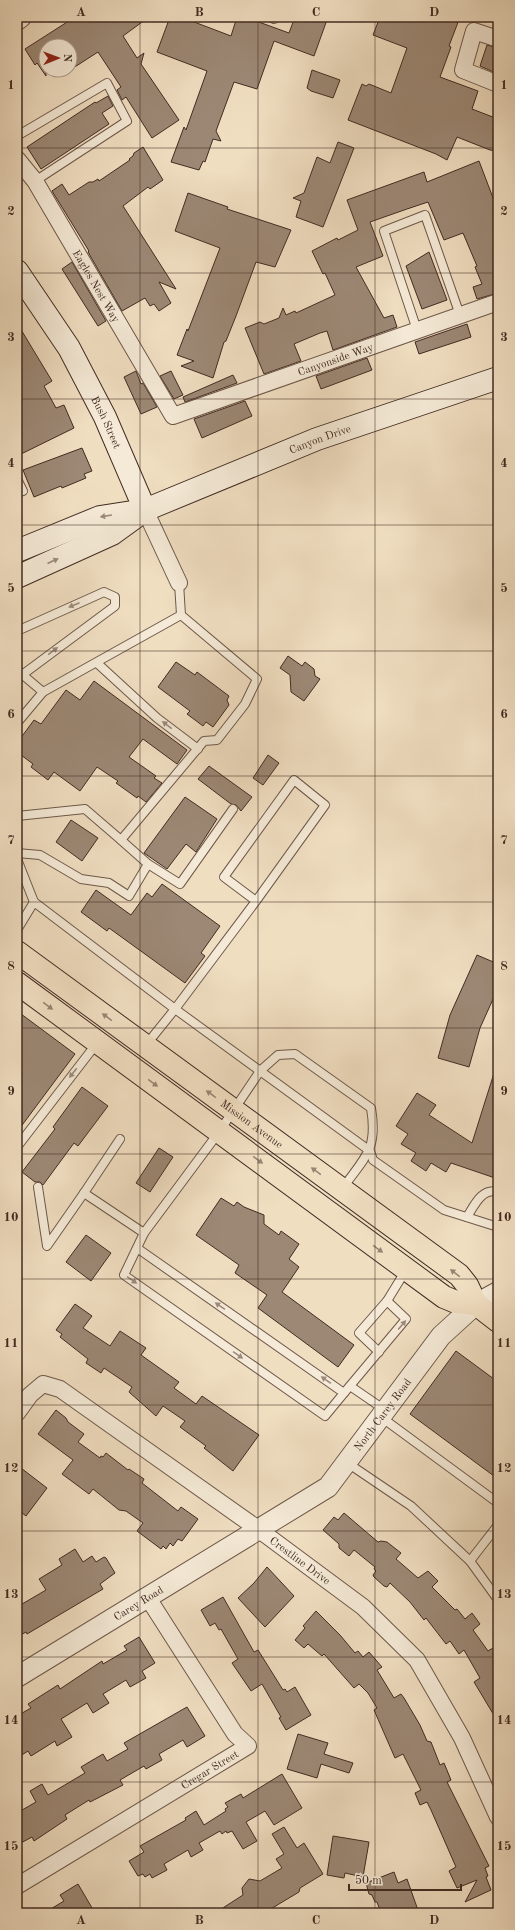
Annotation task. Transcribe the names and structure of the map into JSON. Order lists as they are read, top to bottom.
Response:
{
  "streets": {
    "main road": ["Bush Street", "Canyon Drive", "Mission Avenue"],
    "street": [
      "Eagles Nest Way",
      "Canyonside Way",
      "North Carey Road",
      "Crestline Drive",
      "Carey Road",
      "Cregar Street"
    ]
  },
  "crossings": [
    ["Eagles Nest Way", "Canyonside Way"],
    ["Bush Street", "Canyon Drive"],
    ["Mission Avenue", "North Carey Road"],
    ["North Carey Road", "Crestline Drive"],
    ["North Carey Road", "Carey Road"],
    ["Crestline Drive", "Carey Road"],
    ["Carey Road", "Cregar Street"]
  ],
  "scale_bar": "50 m",
  "north": "right",
  "grid": {
    "columns": [
      "A",
      "B",
      "C",
      "D"
    ],
    "rows": [
      "1",
      "2",
      "3",
      "4",
      "5",
      "6",
      "7",
      "8",
      "9",
      "10",
      "11",
      "12",
      "13",
      "14",
      "15"
    ]
  }
}
